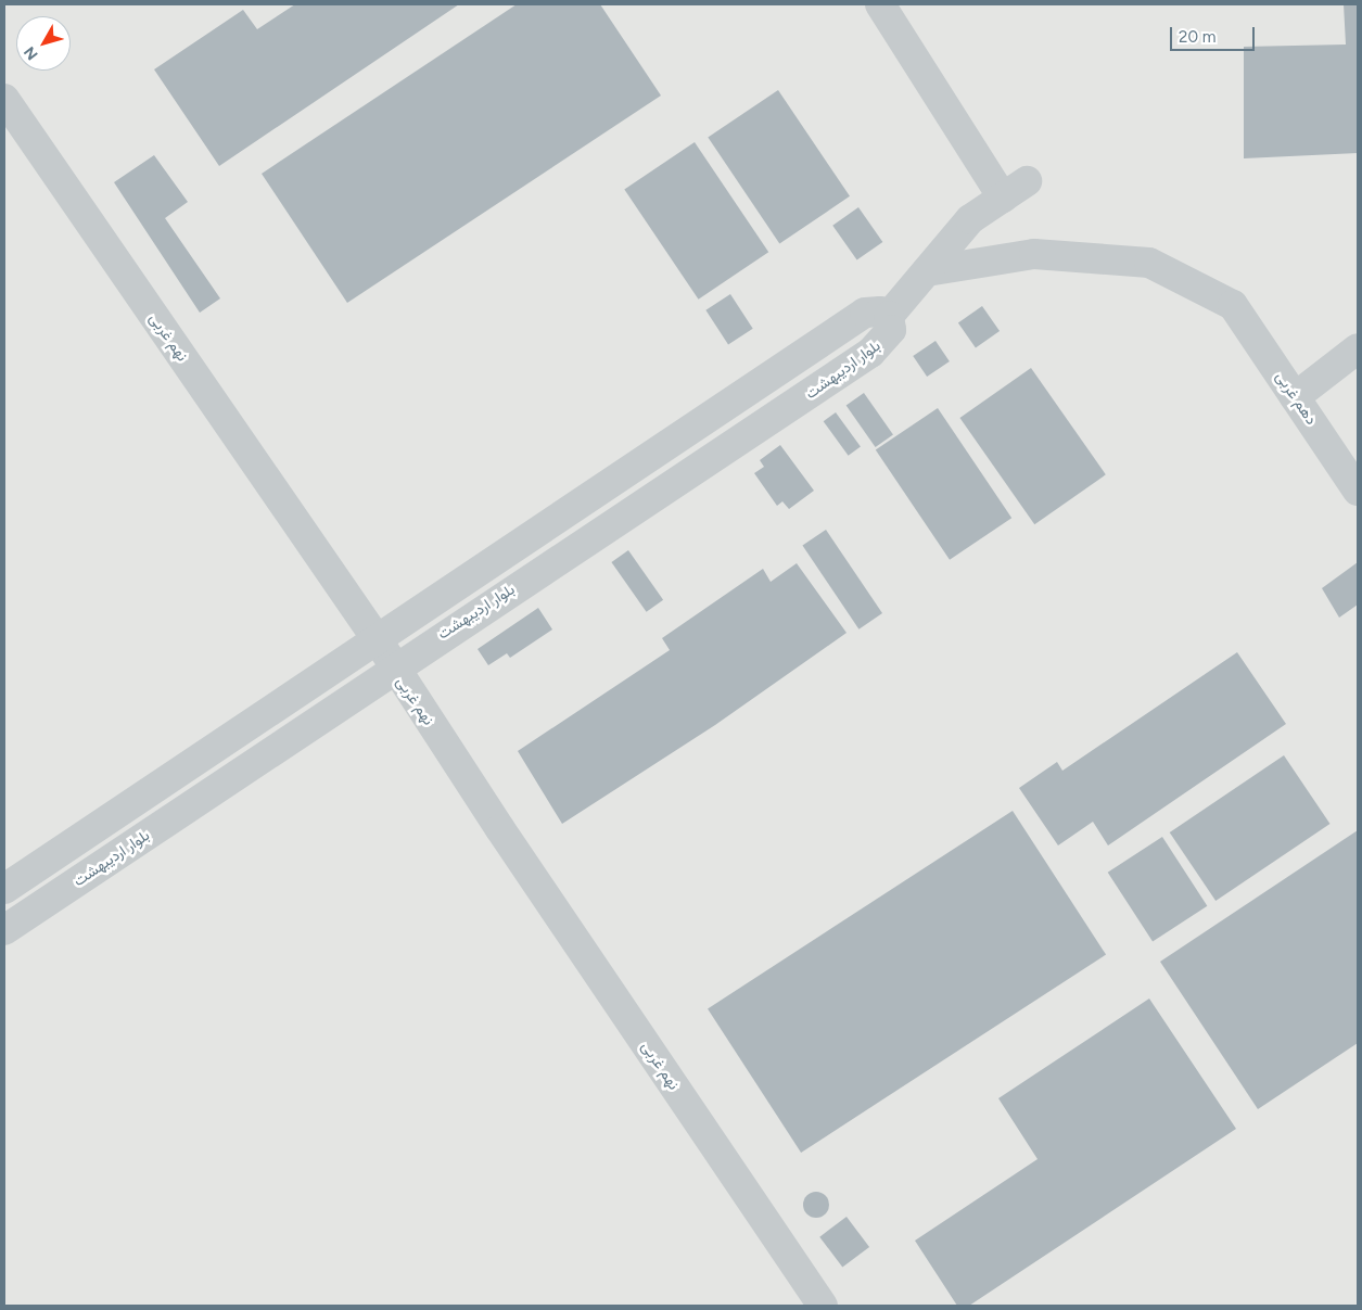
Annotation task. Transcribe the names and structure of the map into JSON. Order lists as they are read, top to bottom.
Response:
{
  "streets": {
    "street": ["نهم غربی", "بلوار اردیبهشت", "دهم غربی"]
  },
  "crossings": [
    ["نهم غربی", "بلوار اردیبهشت"]
  ],
  "scale_bar": "20 m",
  "north": "bottom left"
}
